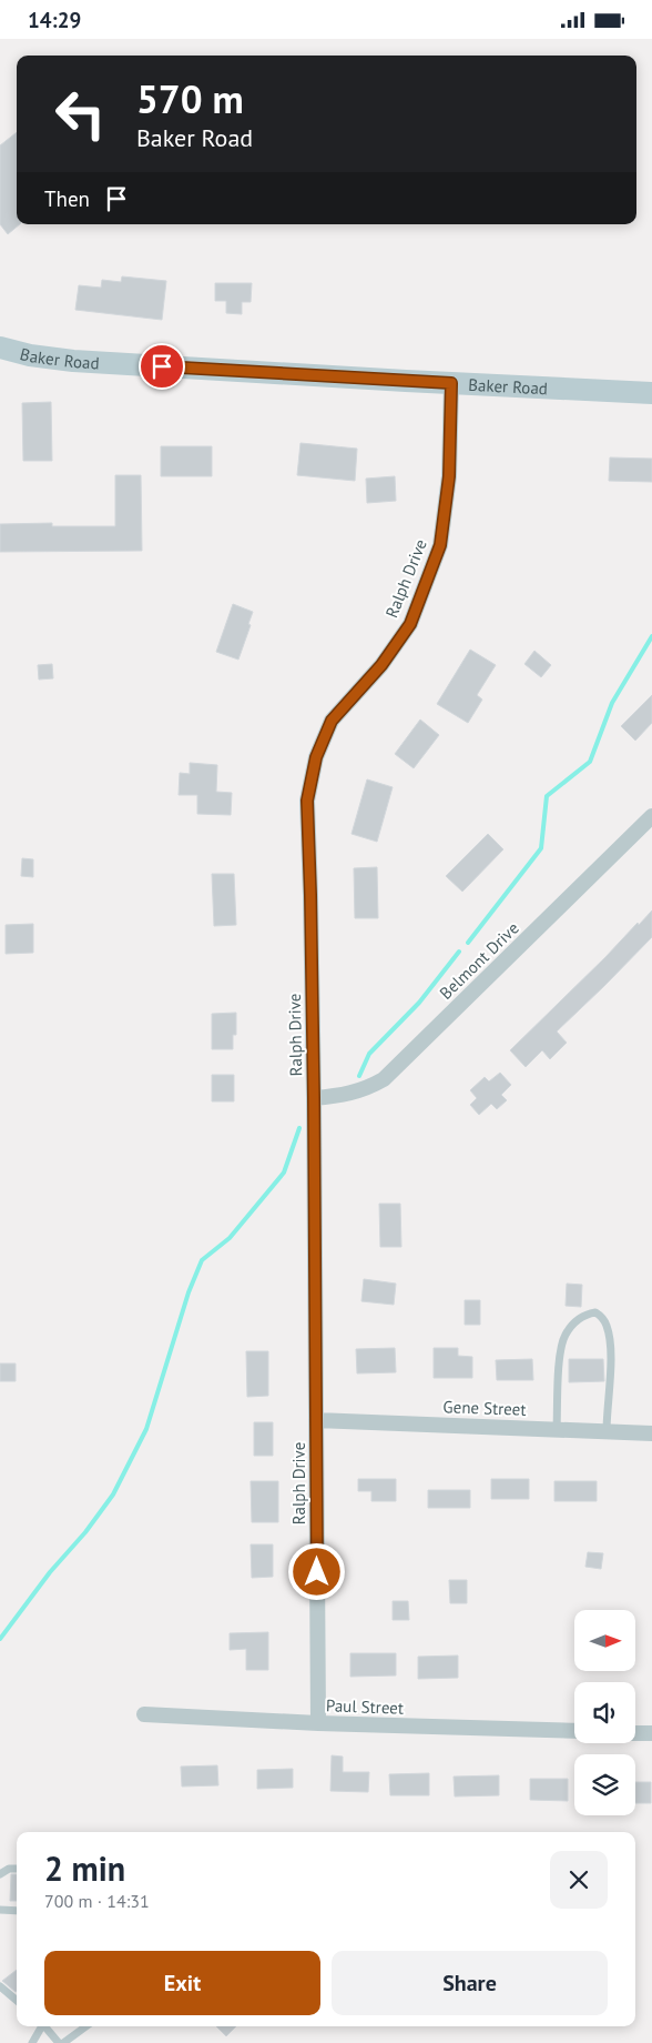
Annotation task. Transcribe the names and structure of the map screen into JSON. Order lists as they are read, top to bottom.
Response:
{
  "streets": {
    "street": [
      "Baker Road",
      "Ralph Drive",
      "Belmont Drive",
      "Gene Street",
      "Paul Street"
    ]
  },
  "crossings": [
    ["Baker Road", "Ralph Drive"],
    ["Ralph Drive", "Belmont Drive"],
    ["Ralph Drive", "Gene Street"],
    ["Ralph Drive", "Paul Street"]
  ],
  "north": "right",
  "page": {
    "status": "14:29",
    "turn": ["570 m", "Baker Road"],
    "then": "Then",
    "heading": ["2 min", "700 m · 14:31"],
    "buttons": ["Exit", "Share"]
  }
}
